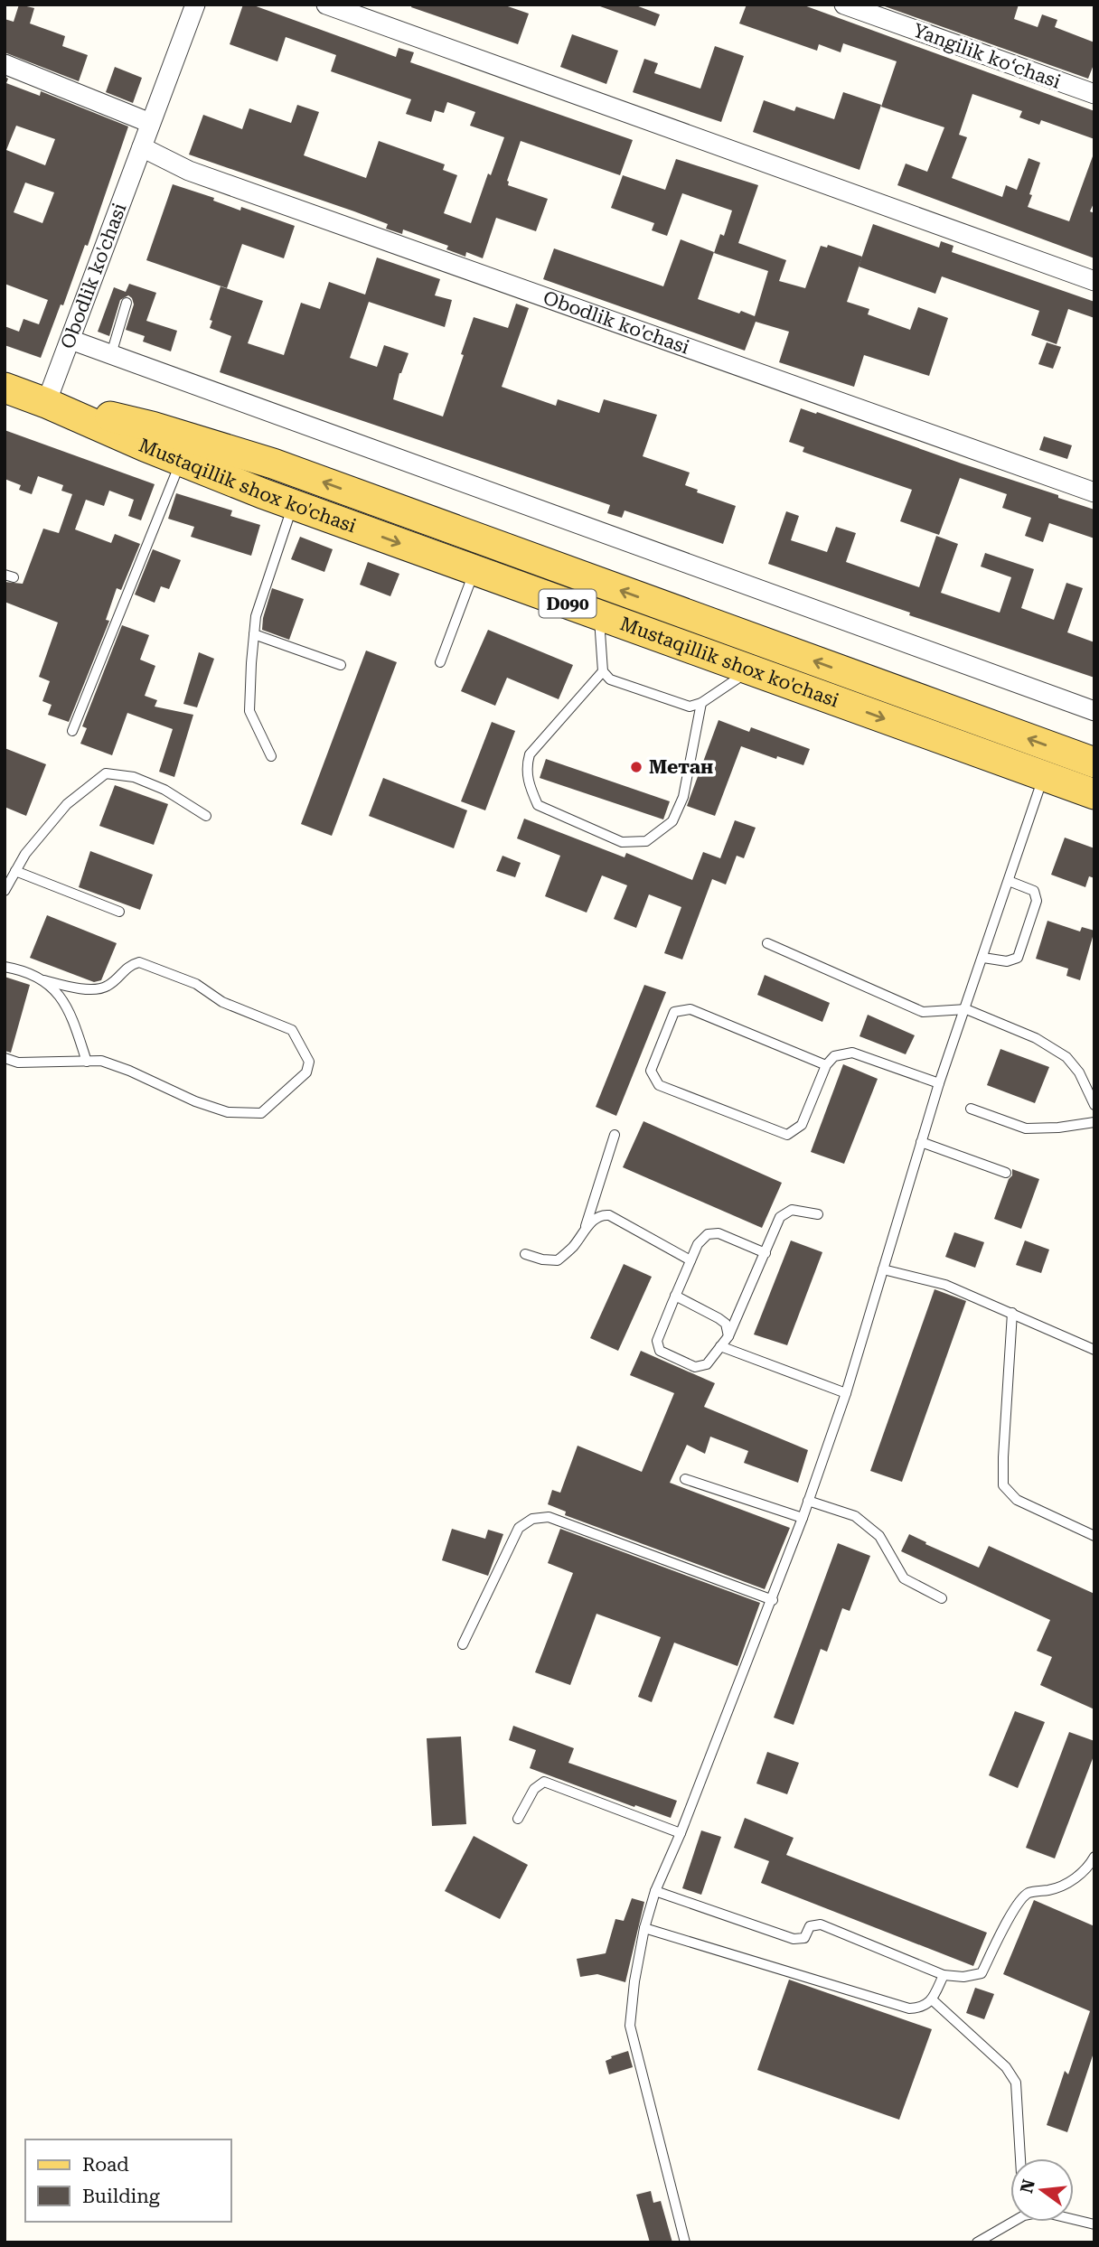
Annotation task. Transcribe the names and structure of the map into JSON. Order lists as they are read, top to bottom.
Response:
{
  "streets": {
    "main road": ["Mustaqillik shox ko'chasi", "D090"],
    "street": ["Yangilik koʻchasi", "Obodlik ko'chasi"]
  },
  "crossings": [
    ["Obodlik ko'chasi", "Mustaqillik shox ko'chasi"]
  ],
  "places": ["Метан"],
  "legend": ["Road", "Building"],
  "north": "left"
}
